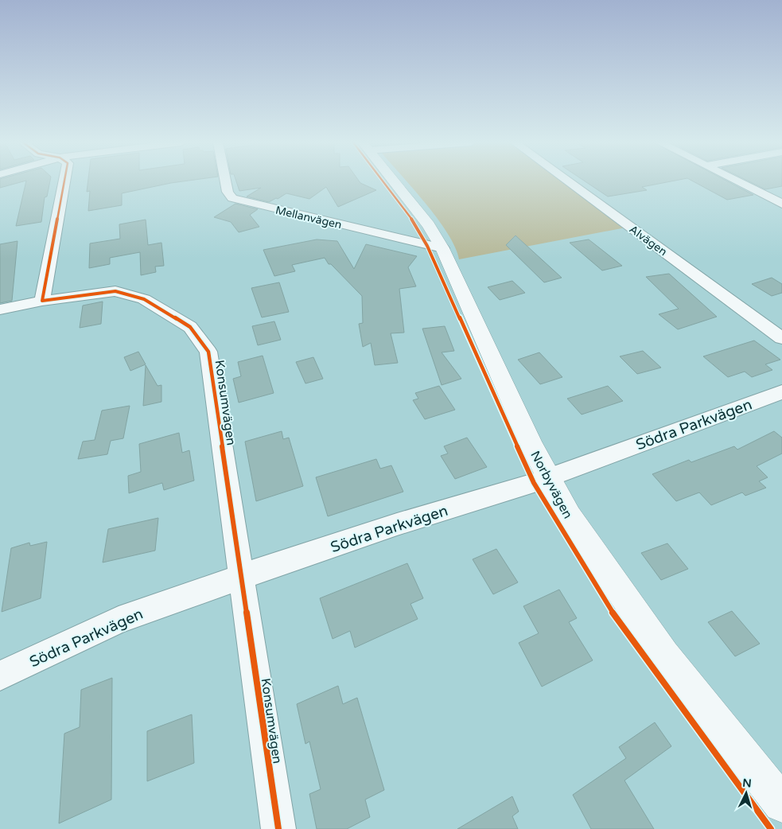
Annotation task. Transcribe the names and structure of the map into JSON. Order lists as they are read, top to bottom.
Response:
{
  "streets": {
    "street": [
      "Mellanvägen",
      "Alvägen",
      "Konsumvägen",
      "Södra Parkvägen",
      "Norbyvägen"
    ]
  },
  "crossings": [
    ["Mellanvägen", "Norbyvägen"],
    ["Konsumvägen", "Södra Parkvägen"],
    ["Södra Parkvägen", "Norbyvägen"]
  ],
  "north": "top"
}
